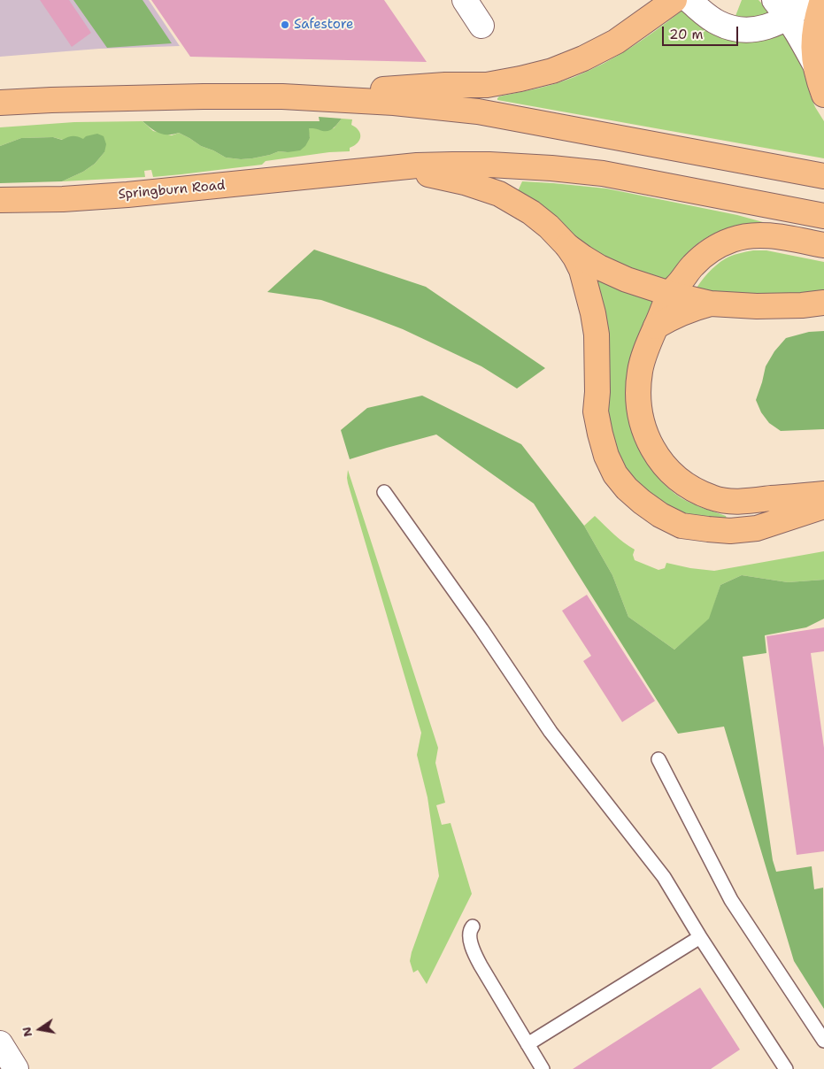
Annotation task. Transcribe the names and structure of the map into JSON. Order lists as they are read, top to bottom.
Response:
{
  "streets": {
    "main road": ["Springburn Road"]
  },
  "places": ["Safestore"],
  "scale_bar": "20 m",
  "north": "left"
}
